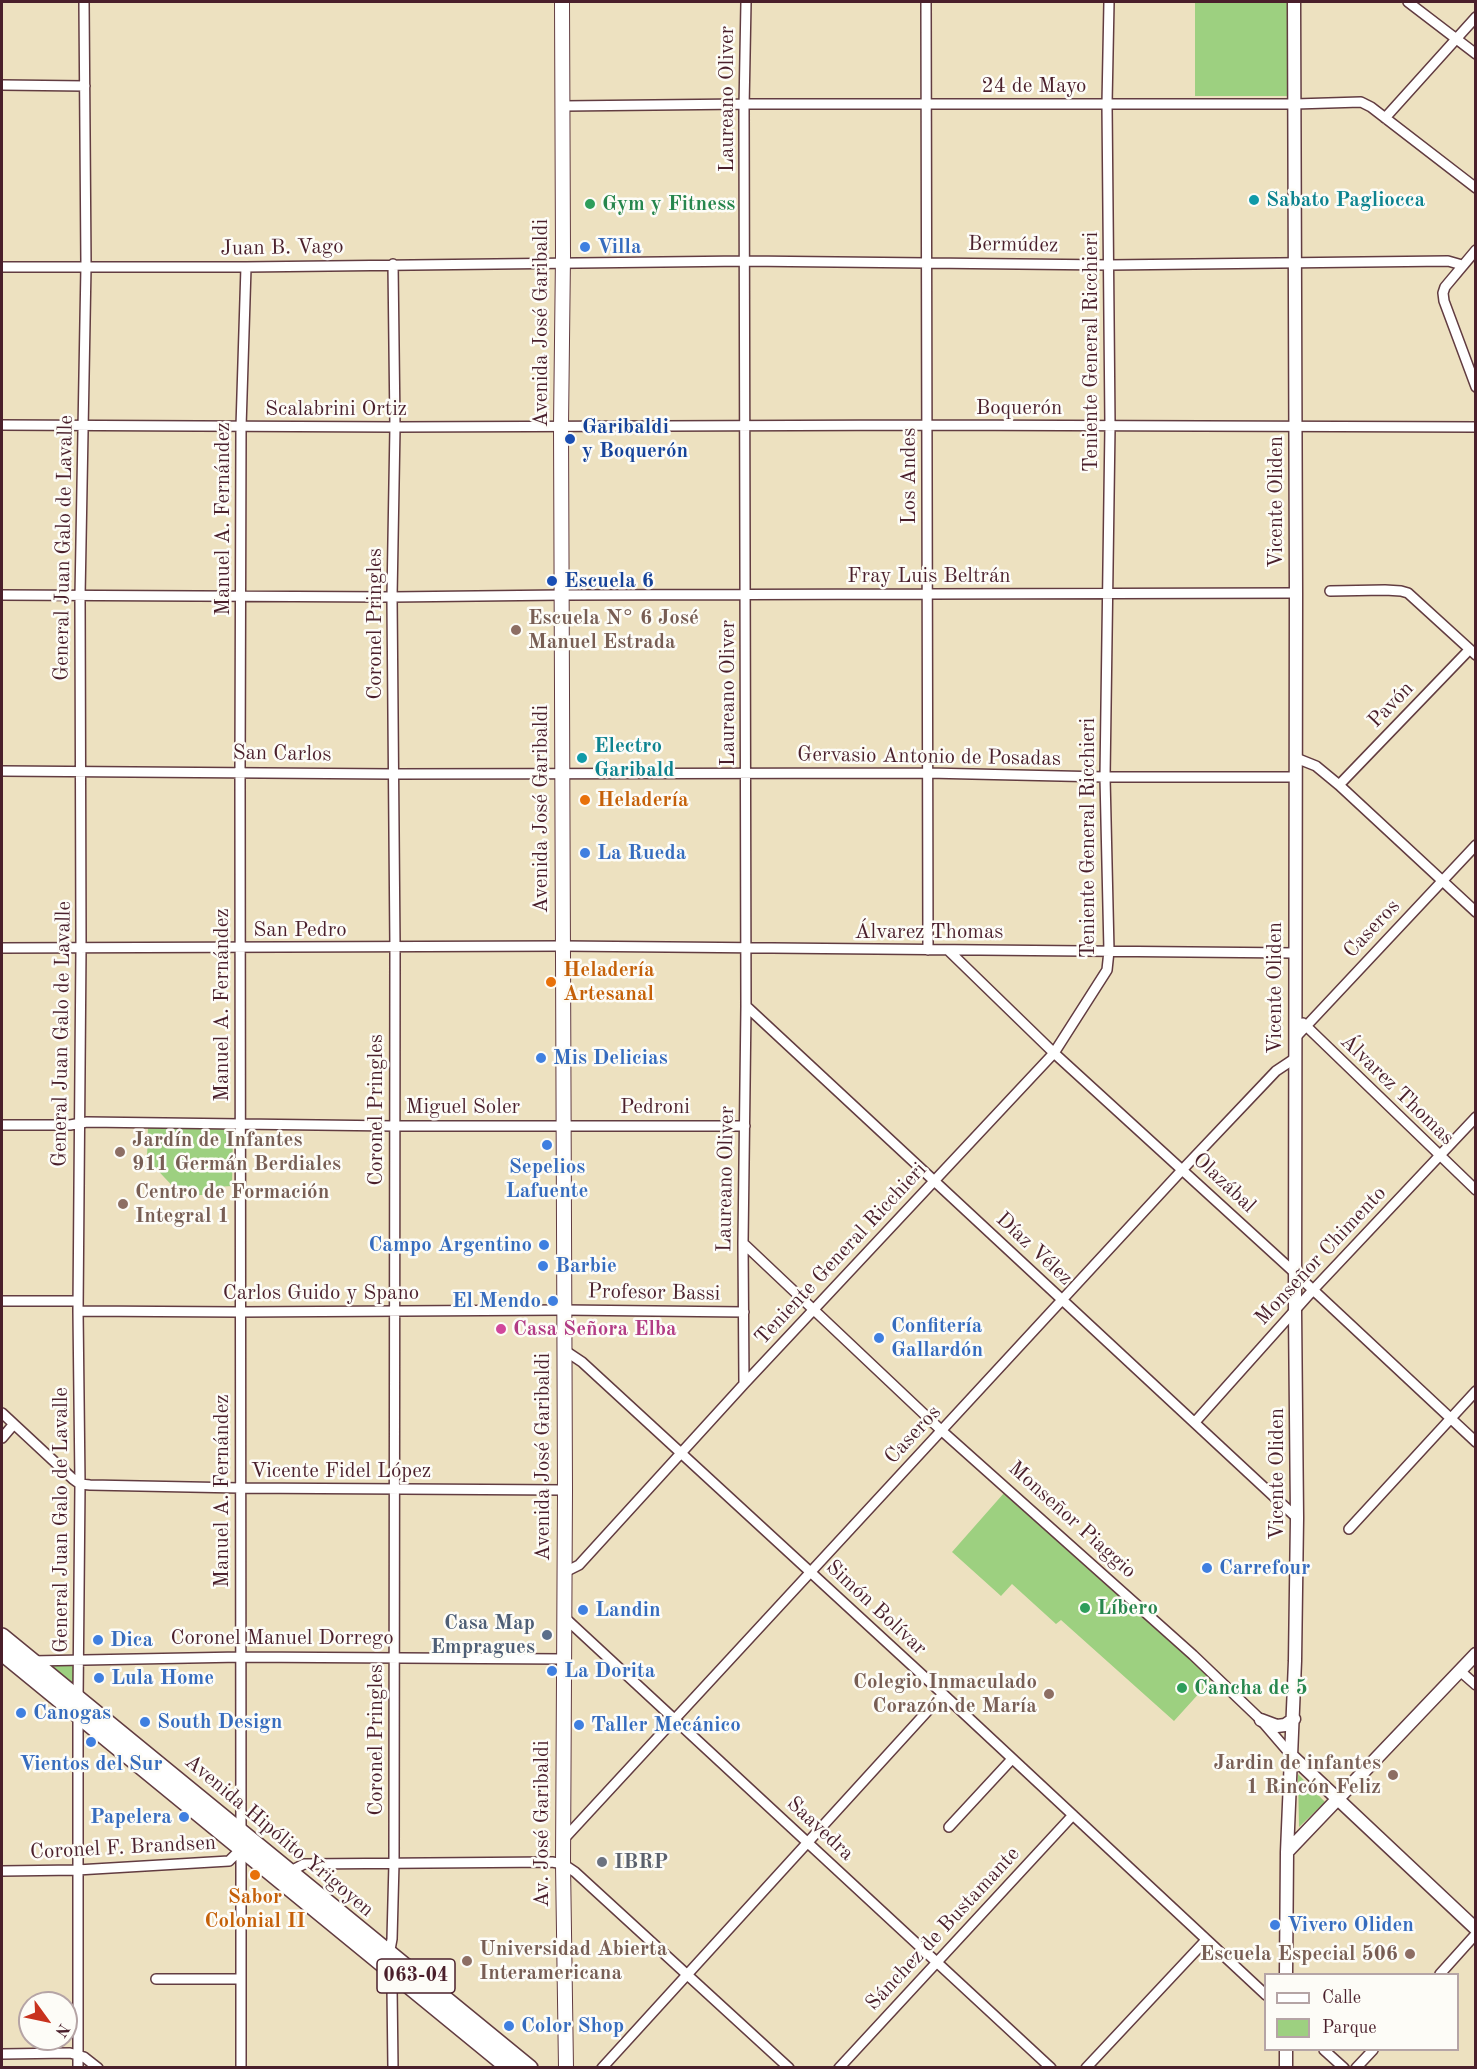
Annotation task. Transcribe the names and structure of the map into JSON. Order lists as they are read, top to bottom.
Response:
{
  "streets": {
    "main road": [
      "Avenida José Garibaldi",
      "Av. José Garibaldi",
      "Avenida Hipólito Yrigoyen",
      "063-04"
    ],
    "street": [
      "24 de Mayo",
      "Laureano Oliver",
      "Bermúdez",
      "Juan B. Vago",
      "Teniente General Ricchieri",
      "Boquerón",
      "Scalabrini Ortiz",
      "Los Andes",
      "Vicente Oliden",
      "Manuel A. Fernández",
      "General Juan Galo de Lavalle",
      "Fray Luis Beltrán",
      "Coronel Pringles",
      "Pavón",
      "San Carlos",
      "Gervasio Antonio de Posadas",
      "Caseros",
      "San Pedro",
      "Álvarez Thomas",
      "Miguel Soler",
      "Pedroni",
      "Olazábal",
      "Díaz Vélez",
      "Monseñor Chimento",
      "Carlos Guido y Spano",
      "Profesor Bassi",
      "Vicente Fidel López",
      "Monseñor Piaggio",
      "Simón Bolívar",
      "Coronel Manuel Dorrego",
      "Saavedra",
      "Coronel F. Brandsen",
      "Sánchez de Bustamante"
    ]
  },
  "crossings": [
    ["24 de Mayo", "Laureano Oliver"],
    ["24 de Mayo", "Avenida José Garibaldi"],
    ["24 de Mayo", "Teniente General Ricchieri"],
    ["24 de Mayo", "Los Andes"],
    ["24 de Mayo", "Vicente Oliden"],
    ["Laureano Oliver", "Bermúdez"],
    ["Laureano Oliver", "Teniente General Ricchieri"],
    ["Laureano Oliver", "Boquerón"],
    ["Laureano Oliver", "Fray Luis Beltrán"],
    ["Laureano Oliver", "Gervasio Antonio de Posadas"],
    ["Laureano Oliver", "Álvarez Thomas"],
    ["Laureano Oliver", "Pedroni"],
    ["Laureano Oliver", "Díaz Vélez"],
    ["Laureano Oliver", "Profesor Bassi"],
    ["Laureano Oliver", "Monseñor Piaggio"],
    ["Bermúdez", "Juan B. Vago"],
    ["Bermúdez", "Avenida José Garibaldi"],
    ["Bermúdez", "Teniente General Ricchieri"],
    ["Bermúdez", "Los Andes"],
    ["Bermúdez", "Vicente Oliden"],
    ["Juan B. Vago", "Avenida José Garibaldi"],
    ["Juan B. Vago", "Manuel A. Fernández"],
    ["Juan B. Vago", "General Juan Galo de Lavalle"],
    ["Juan B. Vago", "Coronel Pringles"],
    ["Avenida José Garibaldi", "Teniente General Ricchieri"],
    ["Avenida José Garibaldi", "Boquerón"],
    ["Avenida José Garibaldi", "Scalabrini Ortiz"],
    ["Avenida José Garibaldi", "Fray Luis Beltrán"],
    ["Avenida José Garibaldi", "San Carlos"],
    ["Avenida José Garibaldi", "Gervasio Antonio de Posadas"],
    ["Avenida José Garibaldi", "San Pedro"],
    ["Avenida José Garibaldi", "Álvarez Thomas"],
    ["Avenida José Garibaldi", "Miguel Soler"],
    ["Avenida José Garibaldi", "Pedroni"],
    ["Avenida José Garibaldi", "Carlos Guido y Spano"],
    ["Avenida José Garibaldi", "Profesor Bassi"],
    ["Avenida José Garibaldi", "Vicente Fidel López"],
    ["Avenida José Garibaldi", "Simón Bolívar"],
    ["Avenida José Garibaldi", "Av. José Garibaldi"],
    ["Avenida José Garibaldi", "Saavedra"],
    ["Teniente General Ricchieri", "Boquerón"],
    ["Teniente General Ricchieri", "Fray Luis Beltrán"],
    ["Teniente General Ricchieri", "Gervasio Antonio de Posadas"],
    ["Teniente General Ricchieri", "Álvarez Thomas"],
    ["Teniente General Ricchieri", "Olazábal"],
    ["Teniente General Ricchieri", "Díaz Vélez"],
    ["Teniente General Ricchieri", "Monseñor Piaggio"],
    ["Teniente General Ricchieri", "Simón Bolívar"],
    ["Boquerón", "Scalabrini Ortiz"],
    ["Boquerón", "Los Andes"],
    ["Boquerón", "Vicente Oliden"],
    ["Scalabrini Ortiz", "Manuel A. Fernández"],
    ["Scalabrini Ortiz", "General Juan Galo de Lavalle"],
    ["Scalabrini Ortiz", "Coronel Pringles"],
    ["Los Andes", "Fray Luis Beltrán"],
    ["Los Andes", "Gervasio Antonio de Posadas"],
    ["Los Andes", "Álvarez Thomas"],
    ["Vicente Oliden", "Fray Luis Beltrán"],
    ["Vicente Oliden", "Gervasio Antonio de Posadas"],
    ["Vicente Oliden", "Caseros"],
    ["Vicente Oliden", "Álvarez Thomas"],
    ["Vicente Oliden", "Olazábal"],
    ["Vicente Oliden", "Díaz Vélez"],
    ["Vicente Oliden", "Monseñor Chimento"],
    ["Vicente Oliden", "Monseñor Piaggio"],
    ["Manuel A. Fernández", "Fray Luis Beltrán"],
    ["Manuel A. Fernández", "San Carlos"],
    ["Manuel A. Fernández", "San Pedro"],
    ["Manuel A. Fernández", "Miguel Soler"],
    ["Manuel A. Fernández", "Carlos Guido y Spano"],
    ["Manuel A. Fernández", "Vicente Fidel López"],
    ["Manuel A. Fernández", "Coronel Manuel Dorrego"],
    ["Manuel A. Fernández", "Avenida Hipólito Yrigoyen"],
    ["Manuel A. Fernández", "Coronel F. Brandsen"],
    ["General Juan Galo de Lavalle", "Fray Luis Beltrán"],
    ["General Juan Galo de Lavalle", "San Carlos"],
    ["General Juan Galo de Lavalle", "San Pedro"],
    ["General Juan Galo de Lavalle", "Miguel Soler"],
    ["General Juan Galo de Lavalle", "Carlos Guido y Spano"],
    ["General Juan Galo de Lavalle", "Vicente Fidel López"],
    ["General Juan Galo de Lavalle", "Coronel Manuel Dorrego"],
    ["General Juan Galo de Lavalle", "Avenida Hipólito Yrigoyen"],
    ["General Juan Galo de Lavalle", "Coronel F. Brandsen"],
    ["Fray Luis Beltrán", "Coronel Pringles"],
    ["Coronel Pringles", "San Carlos"],
    ["Coronel Pringles", "San Pedro"],
    ["Coronel Pringles", "Miguel Soler"],
    ["Coronel Pringles", "Carlos Guido y Spano"],
    ["Coronel Pringles", "Vicente Fidel López"],
    ["Coronel Pringles", "Coronel Manuel Dorrego"],
    ["Coronel Pringles", "Avenida Hipólito Yrigoyen"],
    ["San Carlos", "Gervasio Antonio de Posadas"],
    ["Caseros", "Álvarez Thomas"],
    ["Caseros", "Olazábal"],
    ["Caseros", "Díaz Vélez"],
    ["Caseros", "Monseñor Piaggio"],
    ["Caseros", "Simón Bolívar"],
    ["Caseros", "Av. José Garibaldi"],
    ["Caseros", "Saavedra"],
    ["San Pedro", "Álvarez Thomas"],
    ["Álvarez Thomas", "Olazábal"],
    ["Álvarez Thomas", "Monseñor Chimento"],
    ["Miguel Soler", "Pedroni"],
    ["Olazábal", "Monseñor Chimento"],
    ["Díaz Vélez", "Monseñor Chimento"],
    ["Carlos Guido y Spano", "Profesor Bassi"],
    ["Simón Bolívar", "Sánchez de Bustamante"],
    ["Coronel Manuel Dorrego", "Av. José Garibaldi"],
    ["Coronel Manuel Dorrego", "Avenida Hipólito Yrigoyen"],
    ["Av. José Garibaldi", "Saavedra"],
    ["Saavedra", "Sánchez de Bustamante"],
    ["Avenida Hipólito Yrigoyen", "Coronel F. Brandsen"]
  ],
  "places": [
    "Sabato Pagliocca",
    "Gym y Fitness",
    "Villa",
    "Garibaldi y Boquerón",
    "Escuela 6",
    "Escuela N° 6 José Manuel Estrada",
    "Electro Garibald",
    "Heladería",
    "La Rueda",
    "Heladería Artesanal",
    "Mis Delicias",
    "Sepelios Lafuente",
    "Jardín de Infantes 911 Germán Berdiales",
    "Centro de Formación Integral 1",
    "Campo Argentino",
    "Barbie",
    "El Mendo",
    "Casa Señora Elba",
    "Confitería Gallardón",
    "Carrefour",
    "Líbero",
    "Landin",
    "Casa Map Empragues",
    "Dica",
    "La Dorita",
    "Lula Home",
    "Cancha de 5",
    "Colegio Inmaculado Corazón de María",
    "Canogas",
    "South Design",
    "Taller Mecánico",
    "Vientos del Sur",
    "Jardin de infantes 1 Rincón Feliz",
    "Papelera",
    "IBRP",
    "Sabor Colonial II",
    "Vivero Oliden",
    "Escuela Especial 506",
    "Universidad Abierta Interamericana",
    "Color Shop"
  ],
  "legend": ["Calle", "Parque"],
  "north": "bottom right"
}
